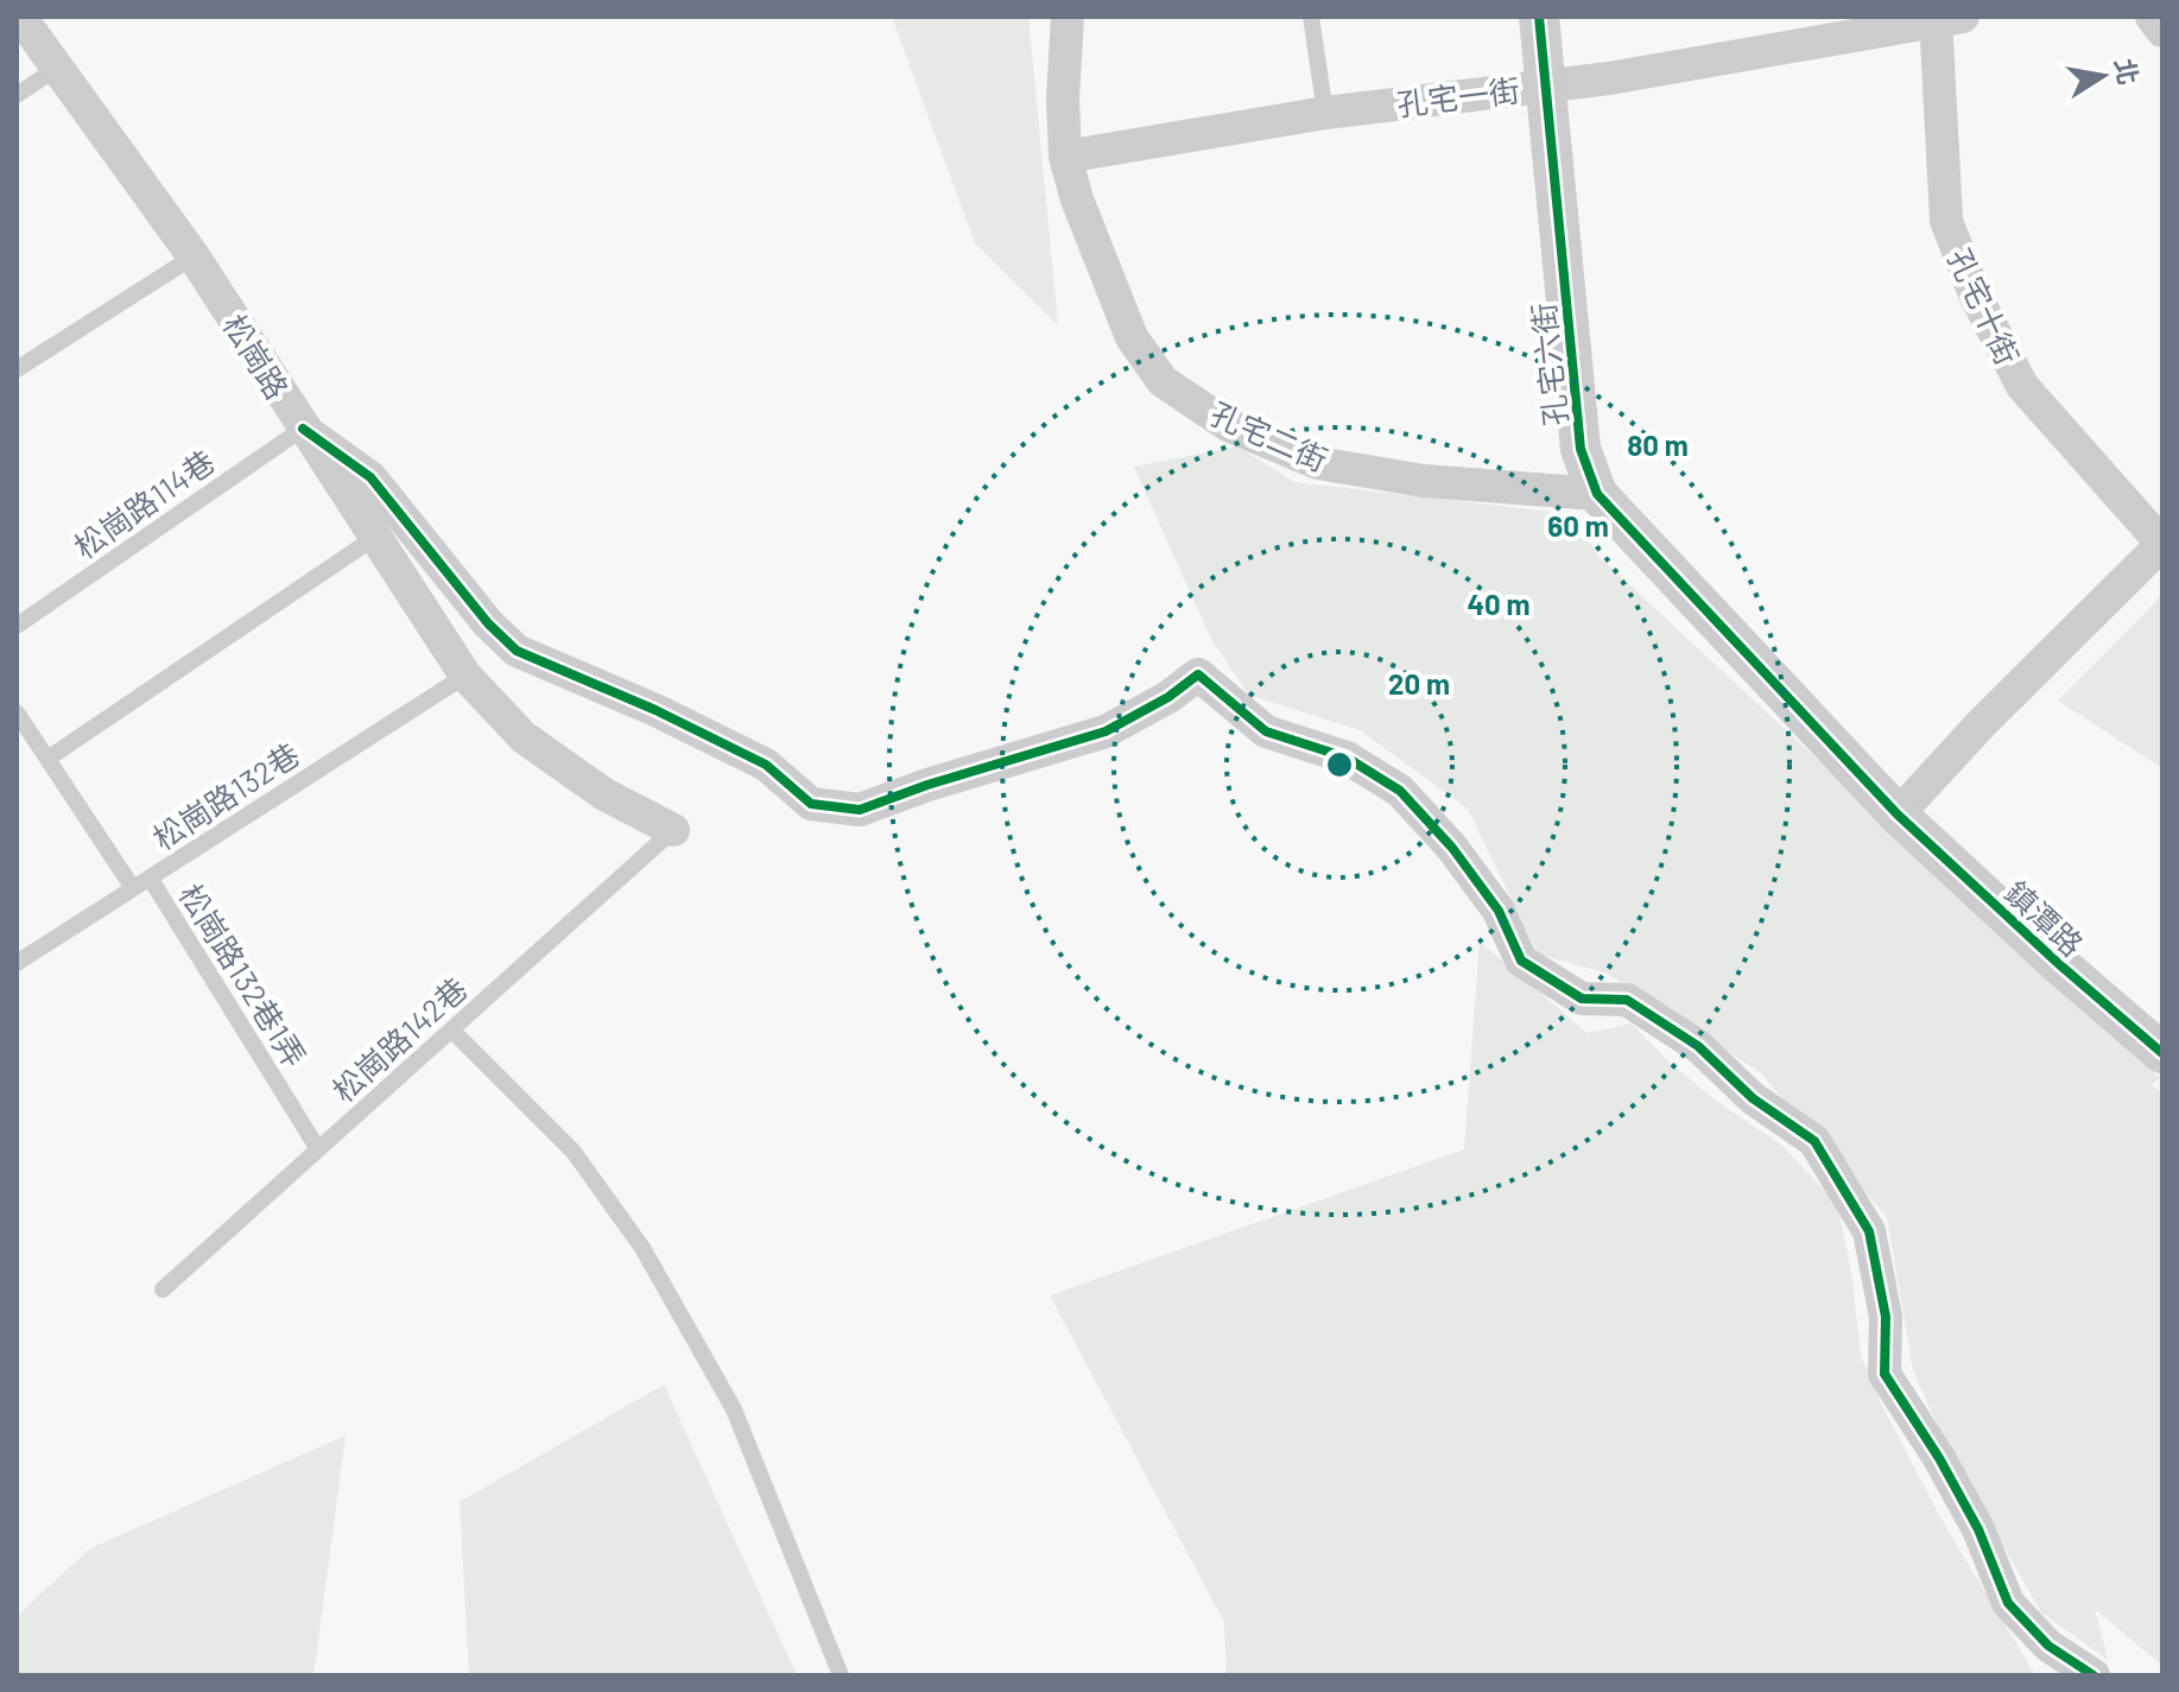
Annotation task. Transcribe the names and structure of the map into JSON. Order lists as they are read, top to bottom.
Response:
{
  "streets": {
    "street": [
      "孔宅一街",
      "孔宅十街",
      "松崗路",
      "孔宅六街",
      "孔宅二街",
      "鎮潭路"
    ],
    "lane": [
      "松崗路114巷",
      "松崗路132巷",
      "松崗路132巷1弄",
      "松崗路142巷"
    ]
  },
  "crossings": [
    ["孔宅一街", "孔宅十街"],
    ["孔宅一街", "孔宅六街"],
    ["孔宅一街", "孔宅二街"],
    ["松崗路", "松崗路114巷"],
    ["松崗路", "松崗路132巷"],
    ["松崗路", "松崗路142巷"],
    ["孔宅六街", "孔宅二街"],
    ["孔宅六街", "鎮潭路"],
    ["松崗路132巷", "松崗路132巷1弄"],
    ["松崗路132巷1弄", "松崗路142巷"]
  ],
  "north": "right",
  "rings": [
    "80 m",
    "60 m",
    "40 m",
    "20 m"
  ]
}
